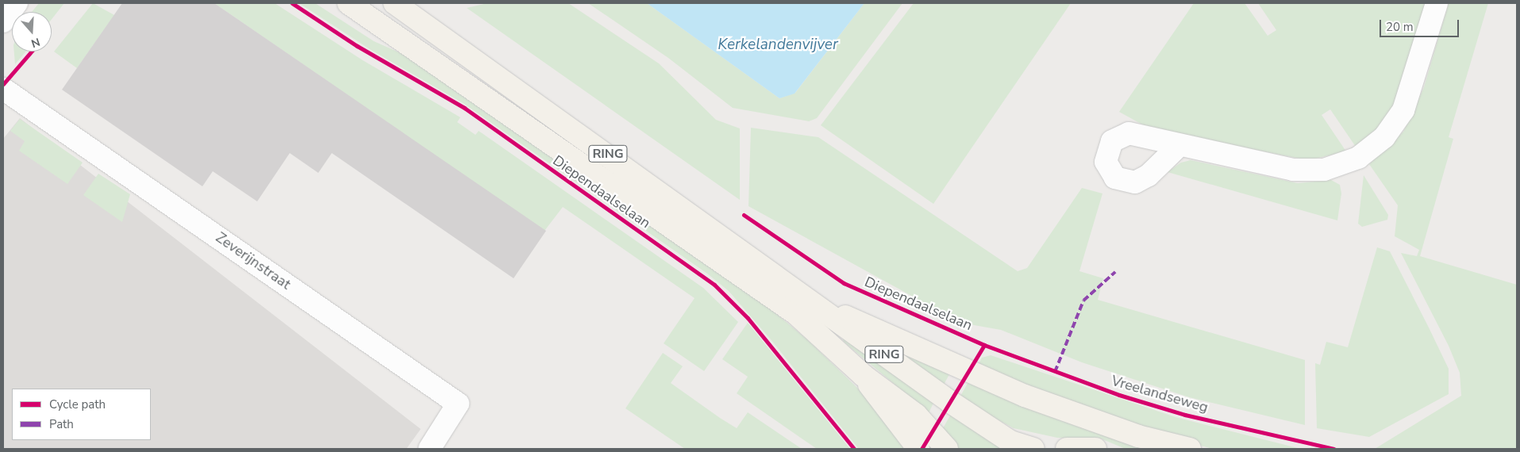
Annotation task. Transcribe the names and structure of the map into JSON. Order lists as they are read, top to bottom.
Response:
{
  "streets": {
    "main road": ["RING", "Diependaalselaan"],
    "street": ["Zeverijnstraat"],
    "cycle path": ["Vreelandseweg"]
  },
  "crossings": [
    ["RING", "Diependaalselaan"]
  ],
  "water": ["Kerkelandenvijver"],
  "legend": ["Cycle path", "Path"],
  "scale_bar": "20 m",
  "north": "bottom"
}
